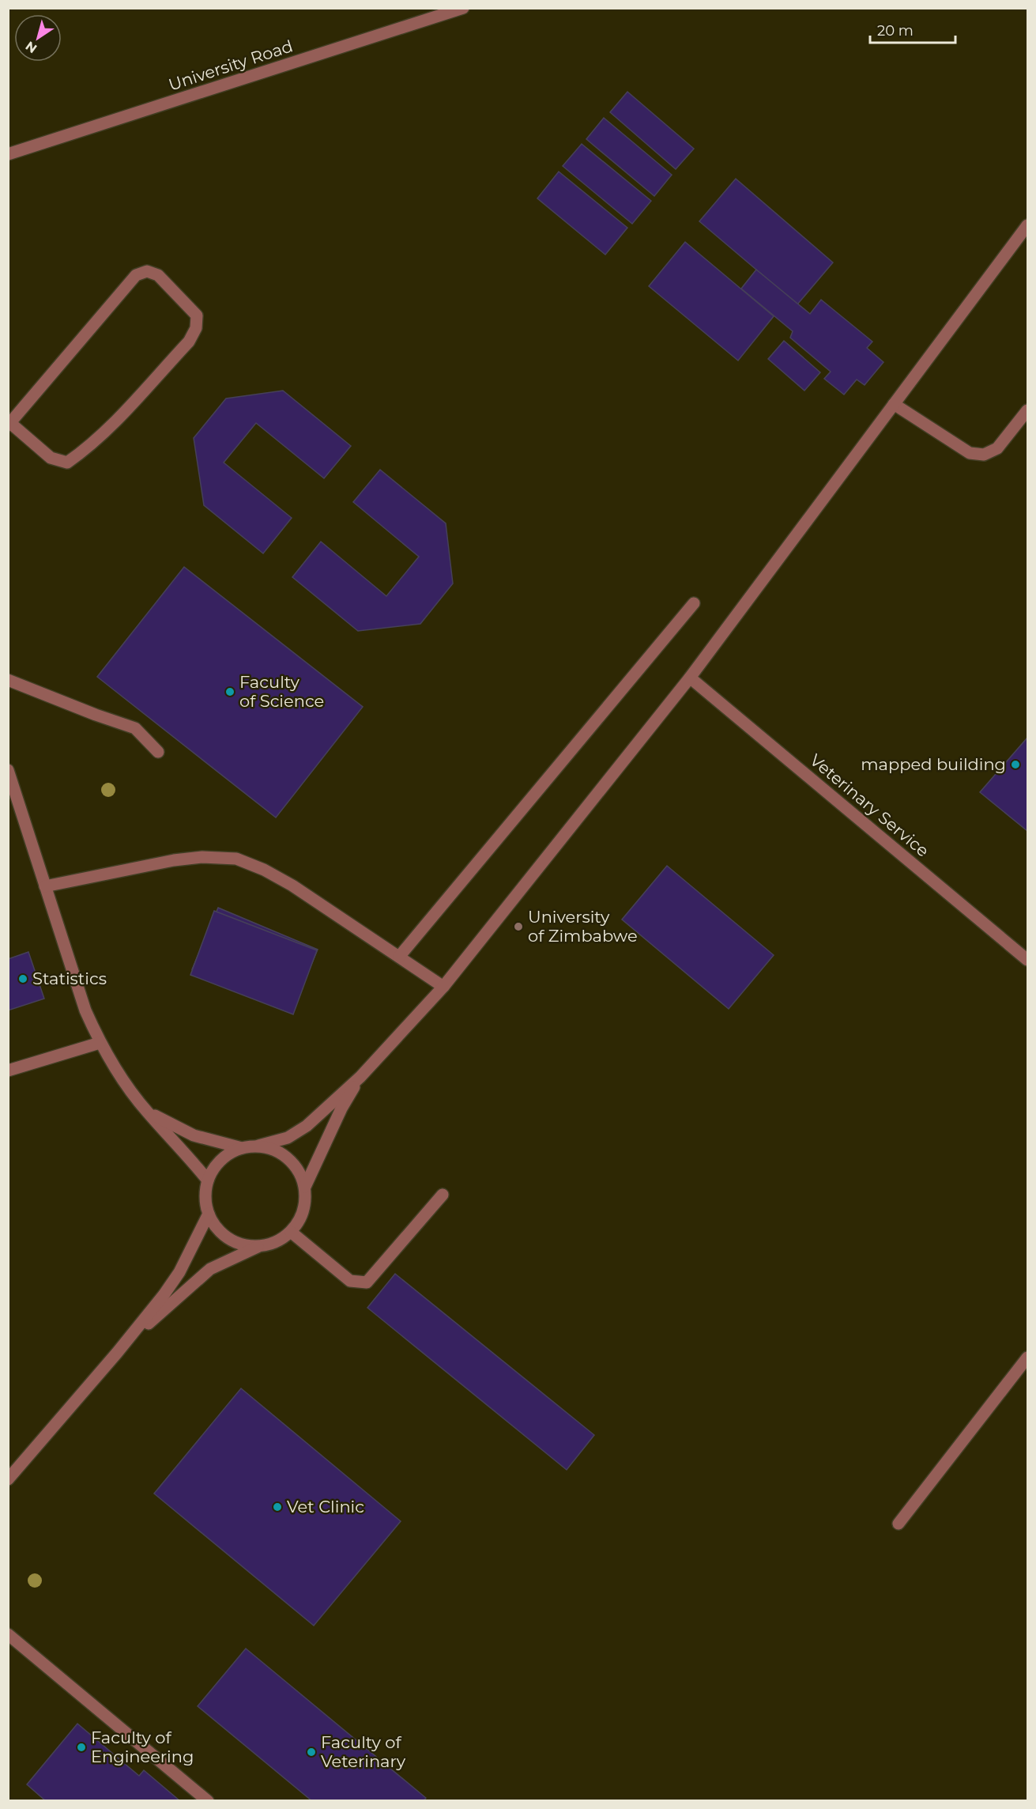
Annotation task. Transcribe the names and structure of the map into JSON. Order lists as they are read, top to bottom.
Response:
{
  "streets": {
    "street": ["University Road", "Veterinary Service"]
  },
  "places": [
    "Faculty of Science",
    "mapped building",
    "University of Zimbabwe",
    "Statistics",
    "Vet Clinic",
    "Faculty of Engineering",
    "Faculty of Veterinary"
  ],
  "scale_bar": "20 m",
  "north": "bottom left"
}
